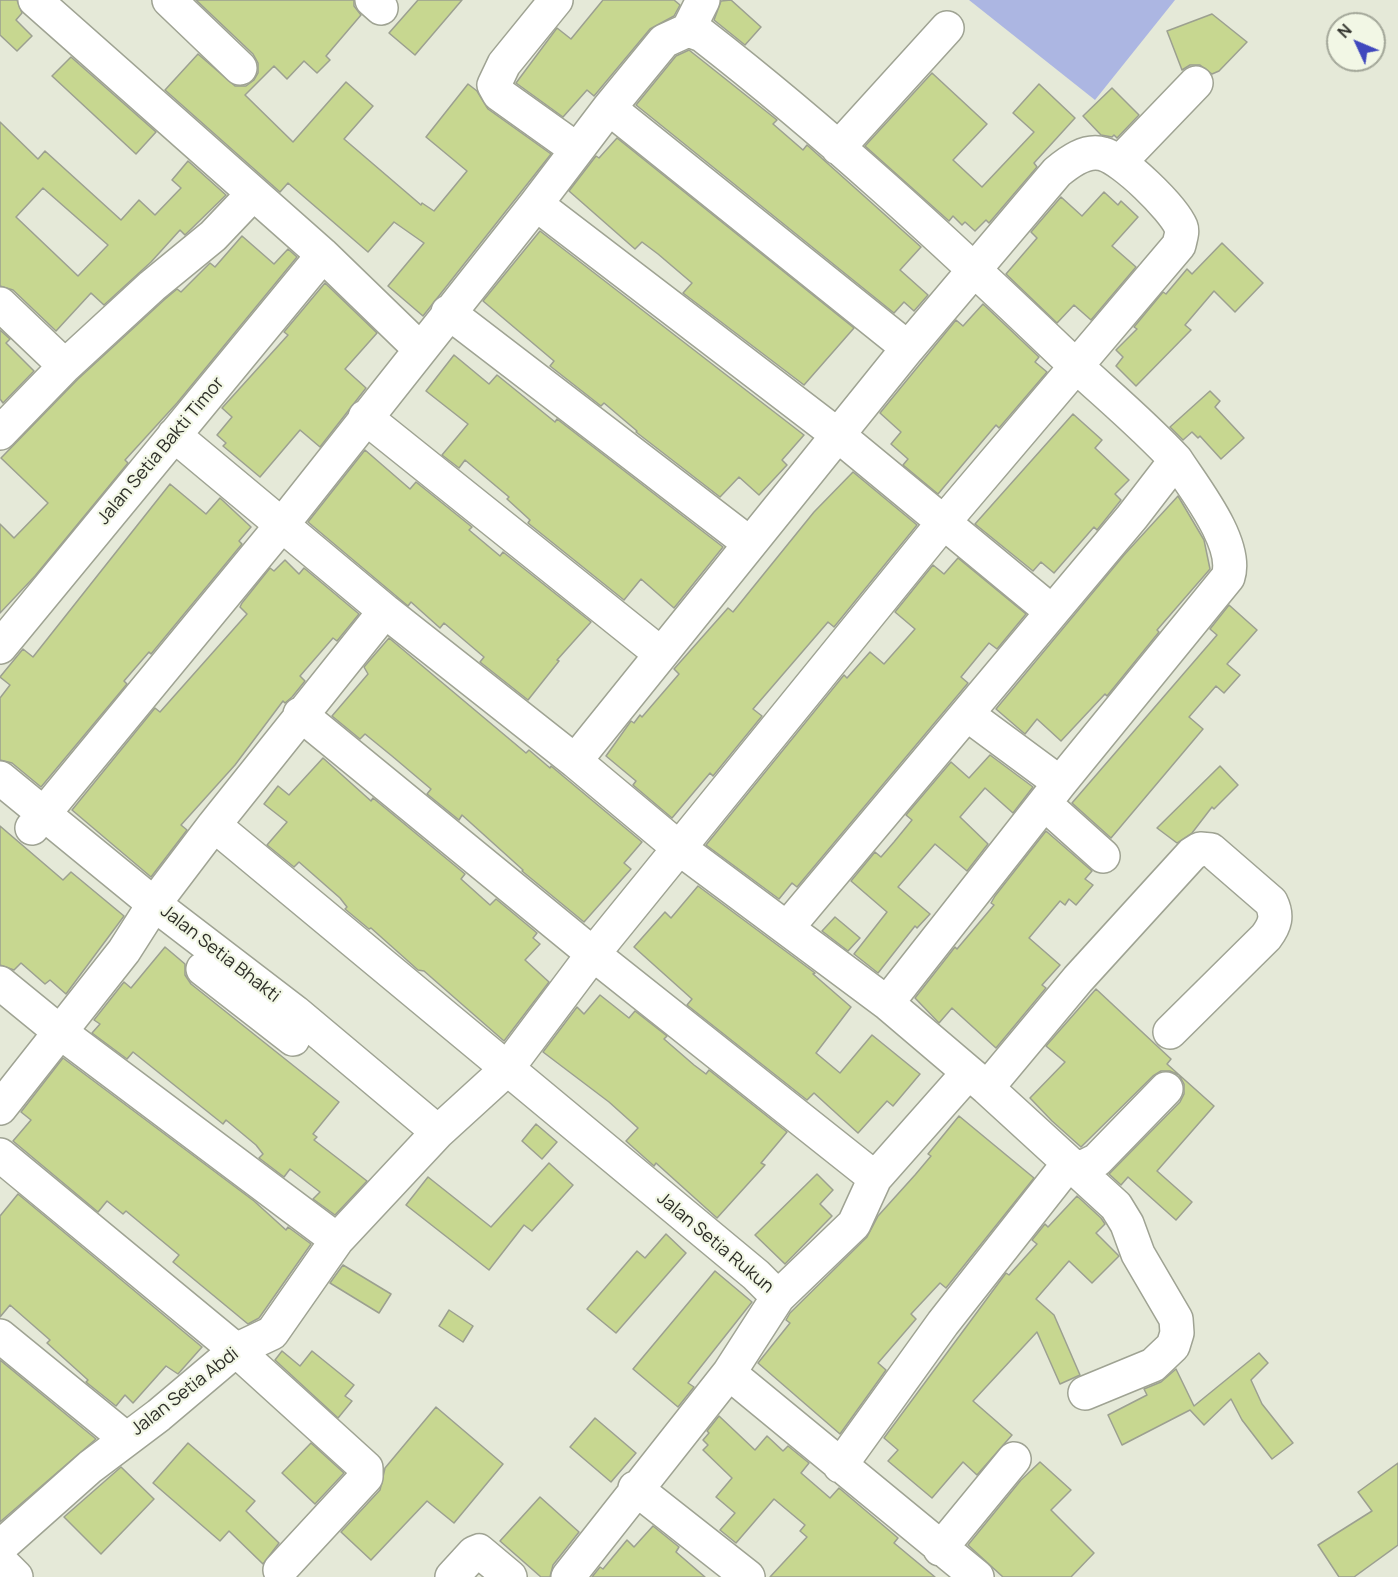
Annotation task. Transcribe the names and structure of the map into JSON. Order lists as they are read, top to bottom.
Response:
{
  "streets": {
    "street": [
      "Jalan Setia Bakti Timor",
      "Jalan Setia Bhakti",
      "Jalan Setia Rukun",
      "Jalan Setia Abdi"
    ]
  },
  "crossings": [
    ["Jalan Setia Bhakti", "Jalan Setia Abdi"],
    ["Jalan Setia Rukun", "Jalan Setia Abdi"]
  ],
  "north": "top left"
}
